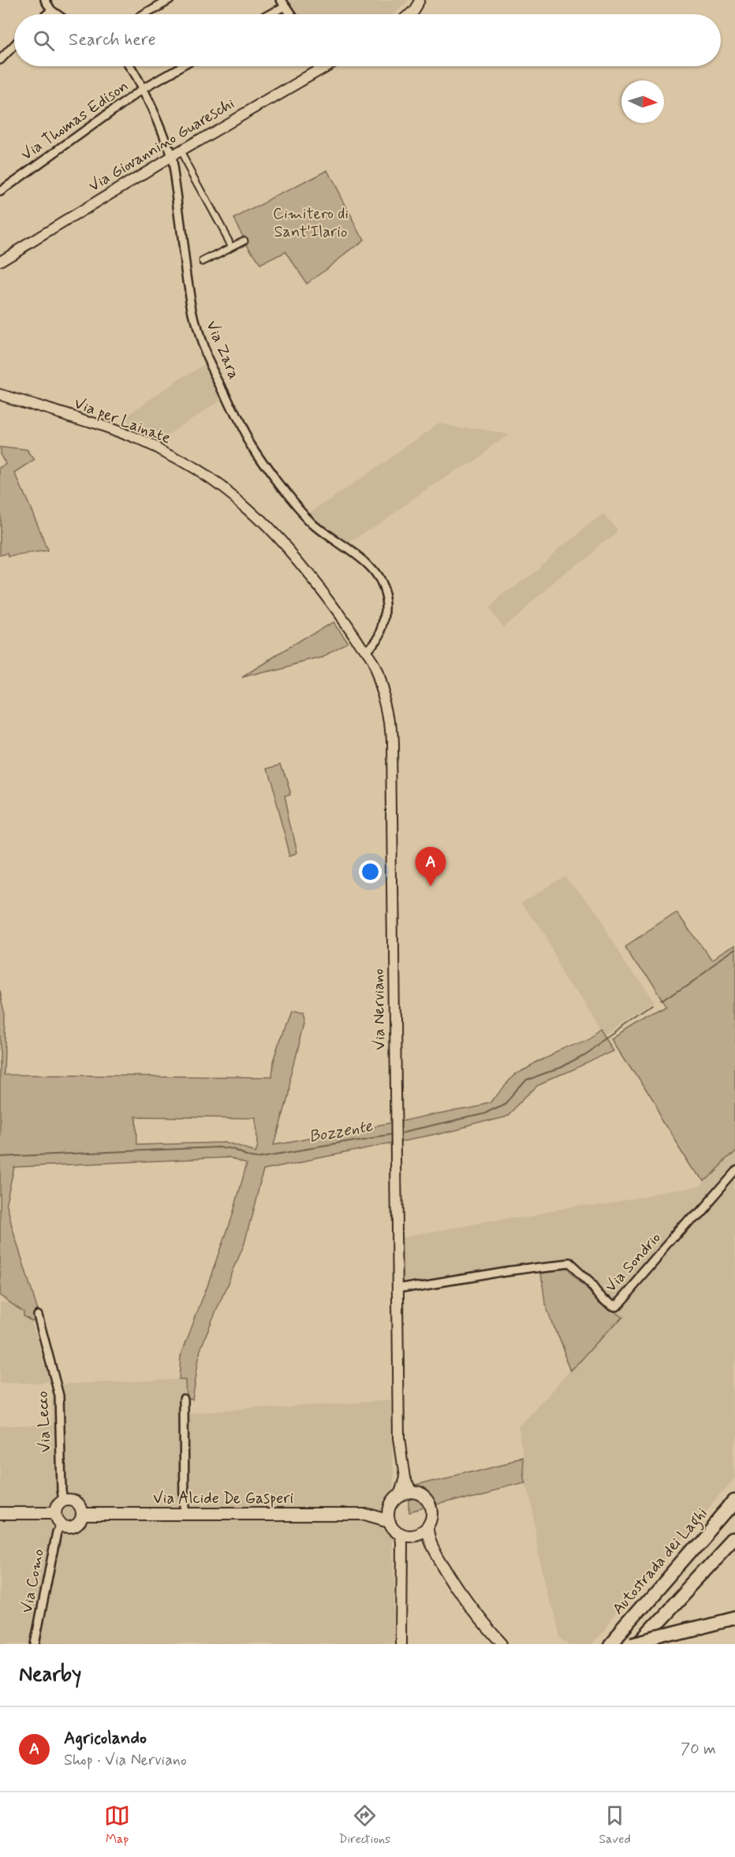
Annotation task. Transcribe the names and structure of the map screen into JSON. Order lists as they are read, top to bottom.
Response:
{
  "streets": {
    "highway": ["Autostrada dei Laghi"],
    "main road": ["Via Alcide De Gasperi"],
    "street": [
      "Via Thomas Edison",
      "Via Giovannino Guareschi",
      "Via Zara",
      "Via per Lainate",
      "Via Nerviano",
      "Via Sondrio",
      "Via Lecco",
      "Via Como"
    ]
  },
  "crossings": [
    ["Via Thomas Edison", "Via Zara"],
    ["Via Giovannino Guareschi", "Via Zara"],
    ["Via Zara", "Via Nerviano"],
    ["Via per Lainate", "Via Nerviano"],
    ["Via Nerviano", "Via Sondrio"],
    ["Via Lecco", "Via Alcide De Gasperi"],
    ["Via Lecco", "Via Como"],
    ["Via Alcide De Gasperi", "Via Como"]
  ],
  "water": ["Bozzente"],
  "parks": ["Cimitero di Sant'Ilario"],
  "north": "right",
  "page": {
    "search": "Search here",
    "pins": "A",
    "heading": "Nearby",
    "list": [
      {
        "mark": "A",
        "name": "Agricolando",
        "note": "Shop · Via Nerviano",
        "value": "70 m"
      }
    ],
    "nav": ["Map", "Directions", "Saved"]
  }
}
